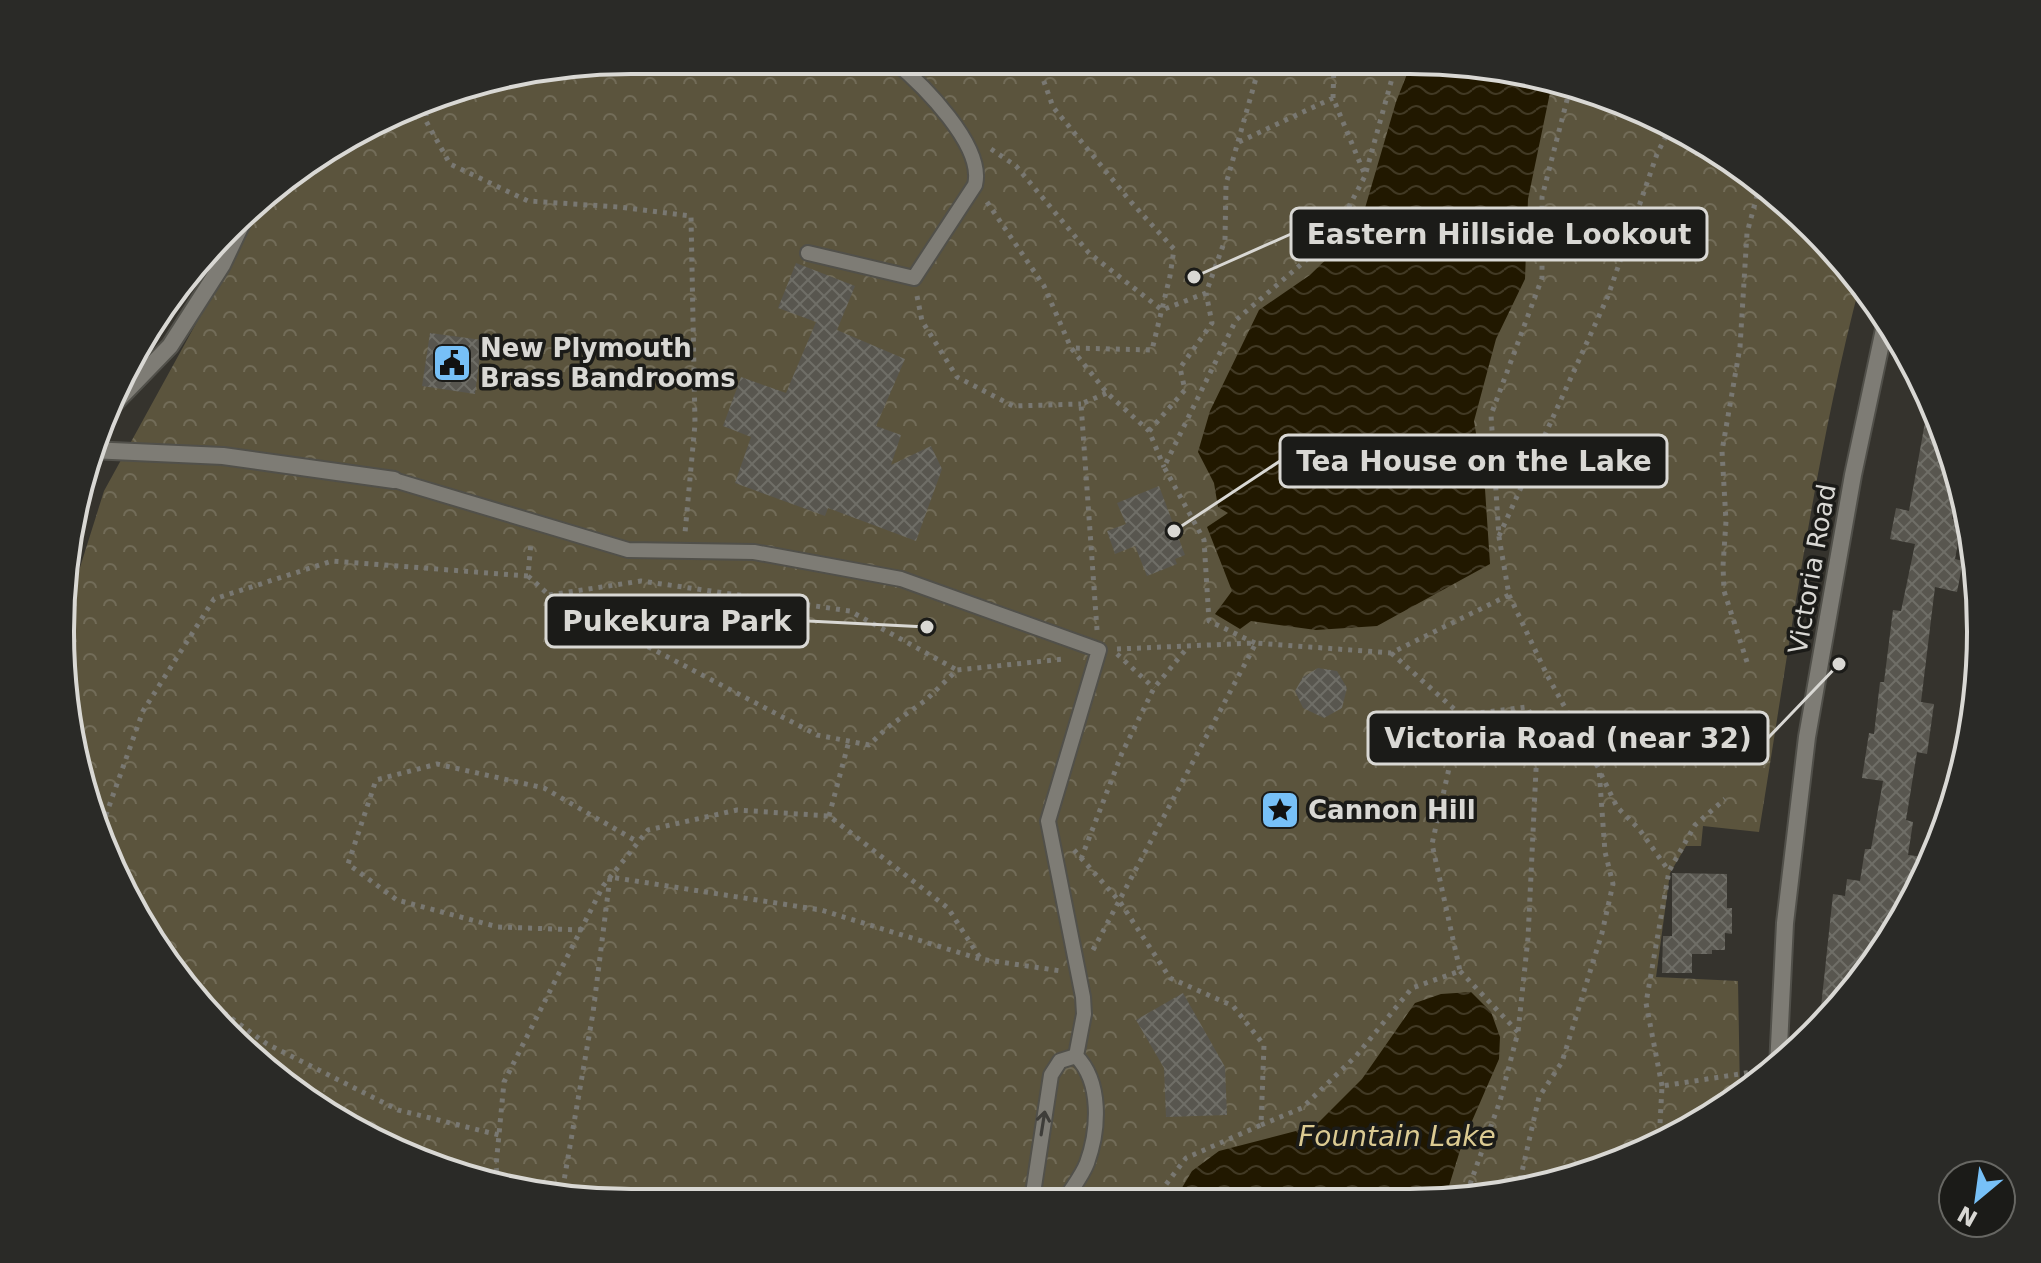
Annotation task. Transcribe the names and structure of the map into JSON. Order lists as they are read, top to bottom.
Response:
{
  "streets": {
    "street": ["Victoria Road"]
  },
  "water": ["Fountain Lake"],
  "places": {
    "other": [
      "Eastern Hillside Lookout",
      "Tea House on the Lake",
      "Pukekura Park",
      "Victoria Road (near 32)"
    ],
    "public building": ["New Plymouth Brass Bandrooms"],
    "place": ["Cannon Hill"]
  },
  "north": "bottom left"
}
